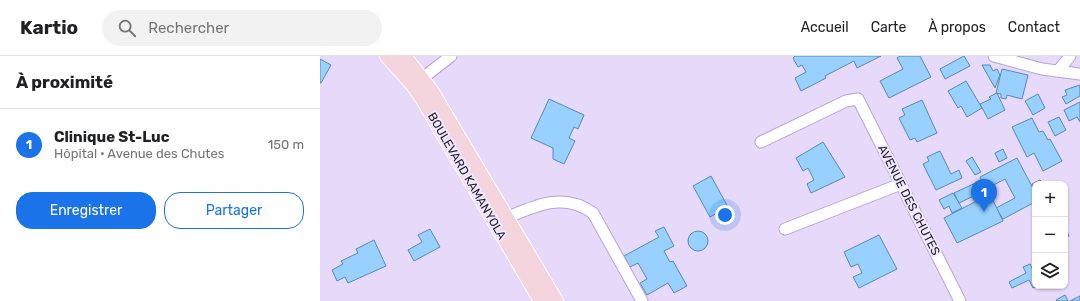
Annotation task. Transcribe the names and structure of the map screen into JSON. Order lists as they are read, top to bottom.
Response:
{
  "streets": {
    "main road": ["BOULEVARD KAMANYOLA"],
    "street": ["AVENUE DES CHUTES"]
  },
  "page": {
    "header": "Kartio",
    "search": "Rechercher",
    "nav": [
      "Accueil",
      "Carte",
      "À propos",
      "Contact"
    ],
    "heading": "À proximité",
    "list": [
      {
        "mark": "1",
        "name": "Clinique St-Luc",
        "note": "Hôpital · Avenue des Chutes",
        "value": "150 m"
      }
    ],
    "pins": "1",
    "buttons": ["Enregistrer", "Partager"],
    "map_buttons": ["+", "−"]
  }
}
